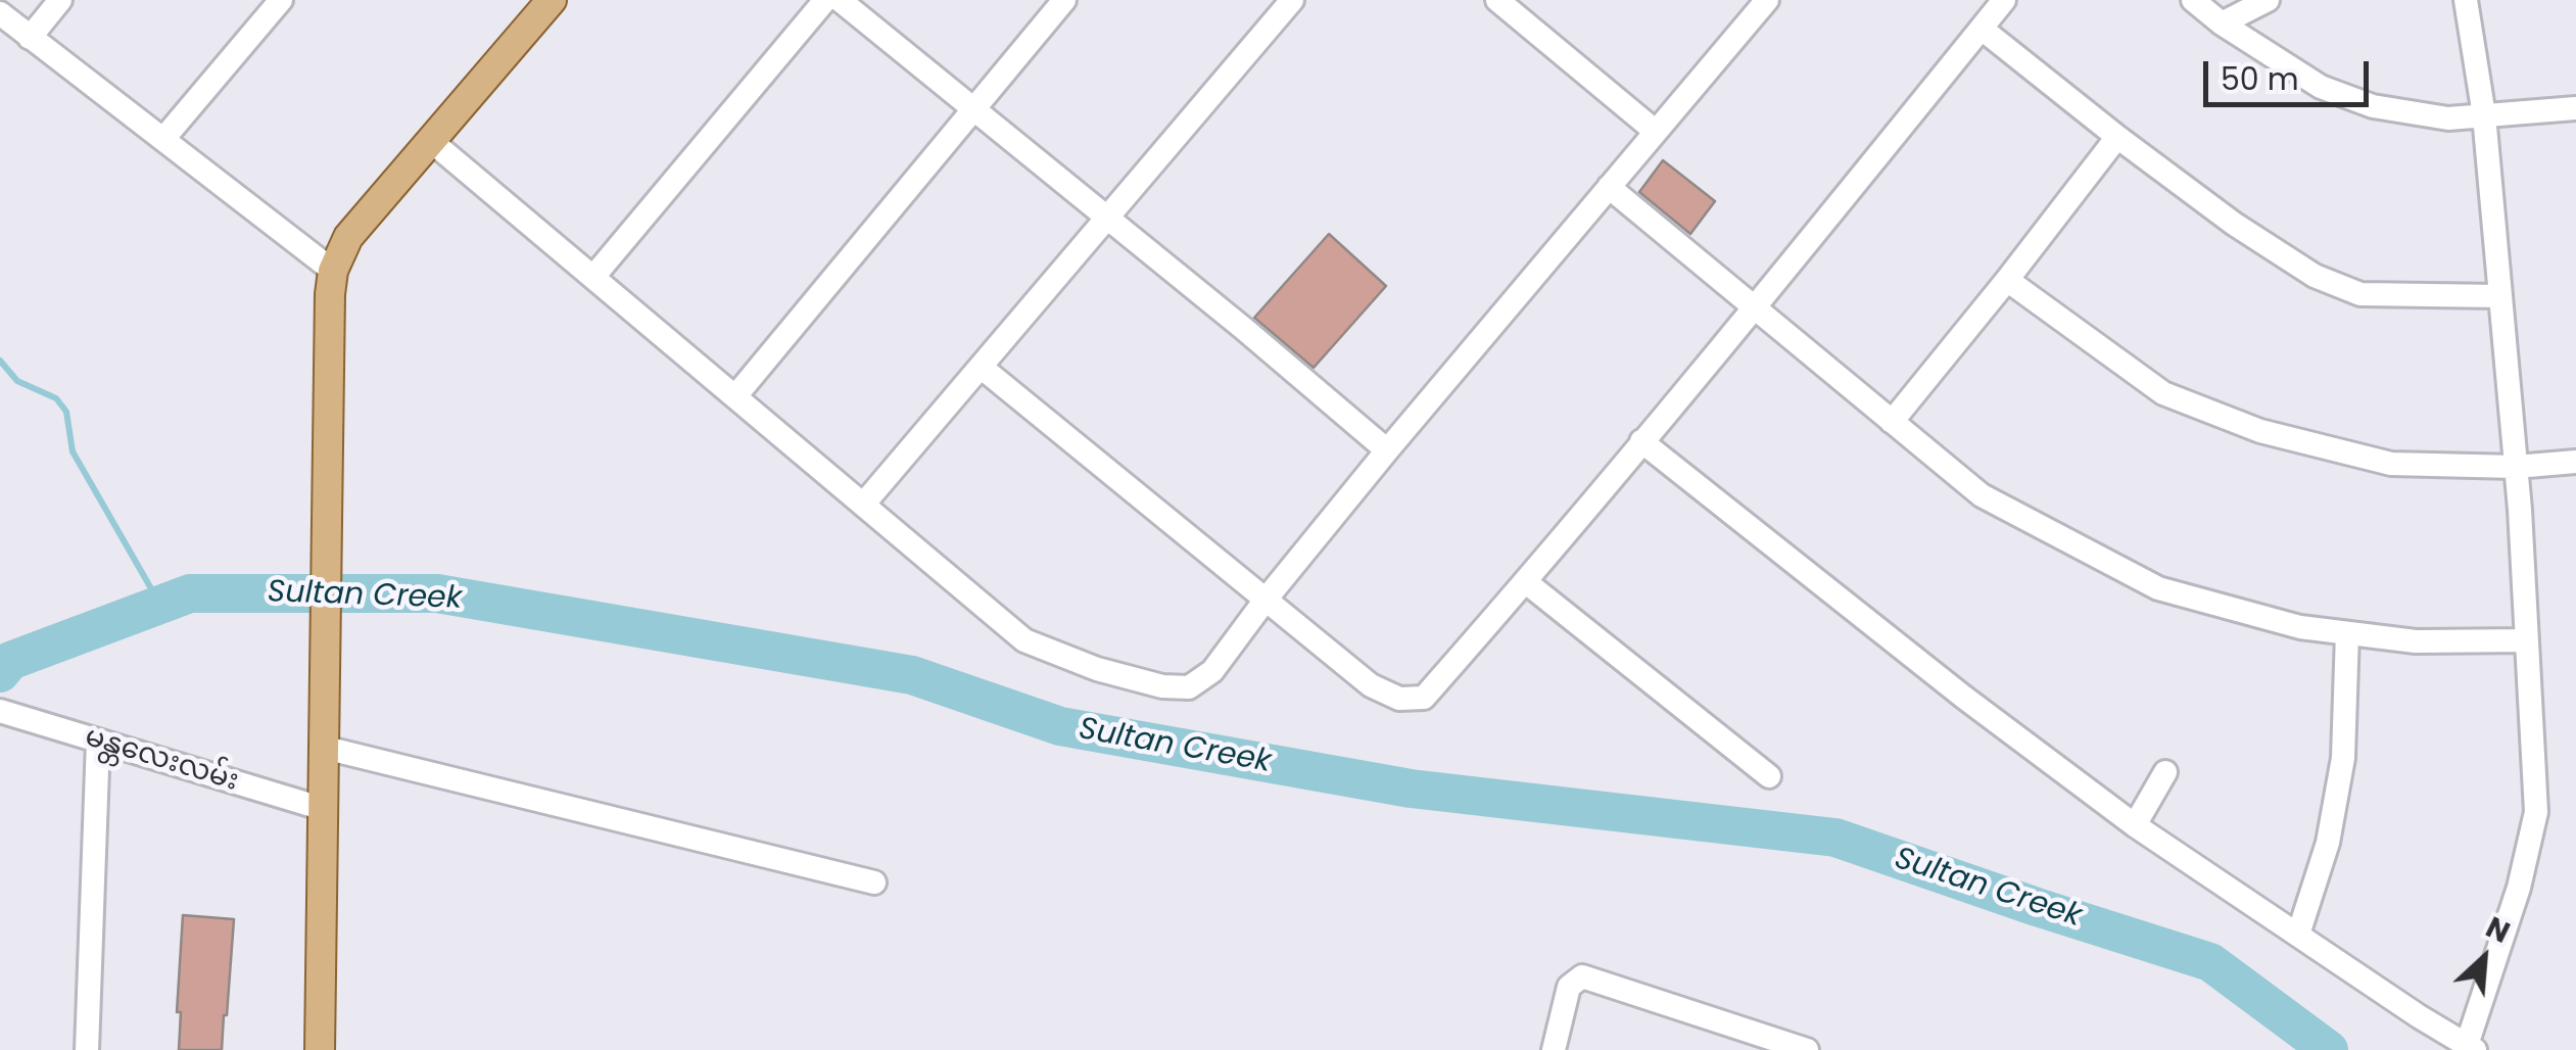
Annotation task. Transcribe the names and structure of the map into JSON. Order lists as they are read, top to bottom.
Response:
{
  "streets": {
    "street": ["မန္တလေးလမ်း"]
  },
  "water": ["Sultan Creek"],
  "scale_bar": "50 m",
  "north": "top right"
}
